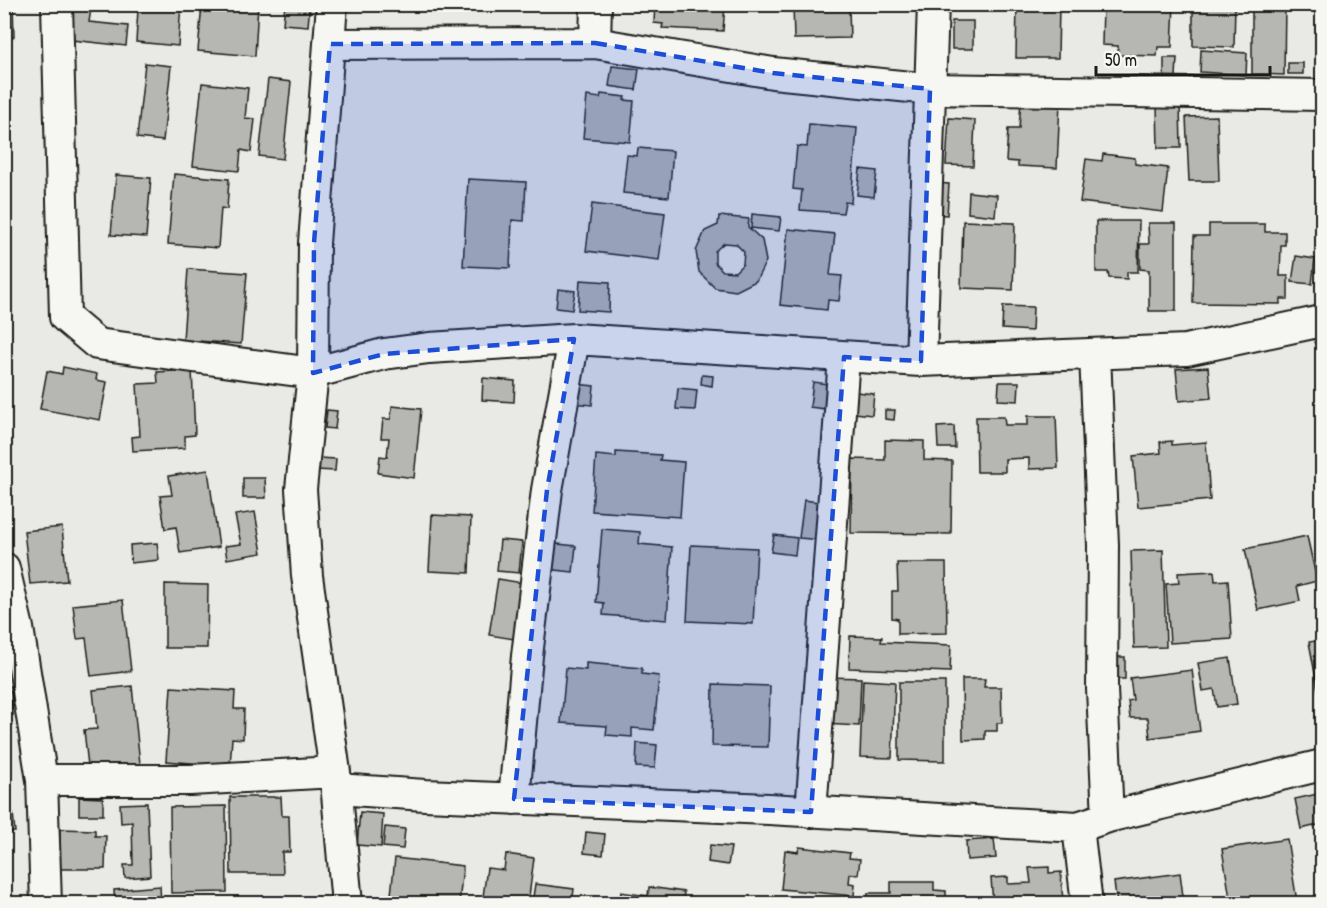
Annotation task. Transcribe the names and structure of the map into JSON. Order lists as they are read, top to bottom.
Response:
{
  "scale_bar": "50 m"
}
